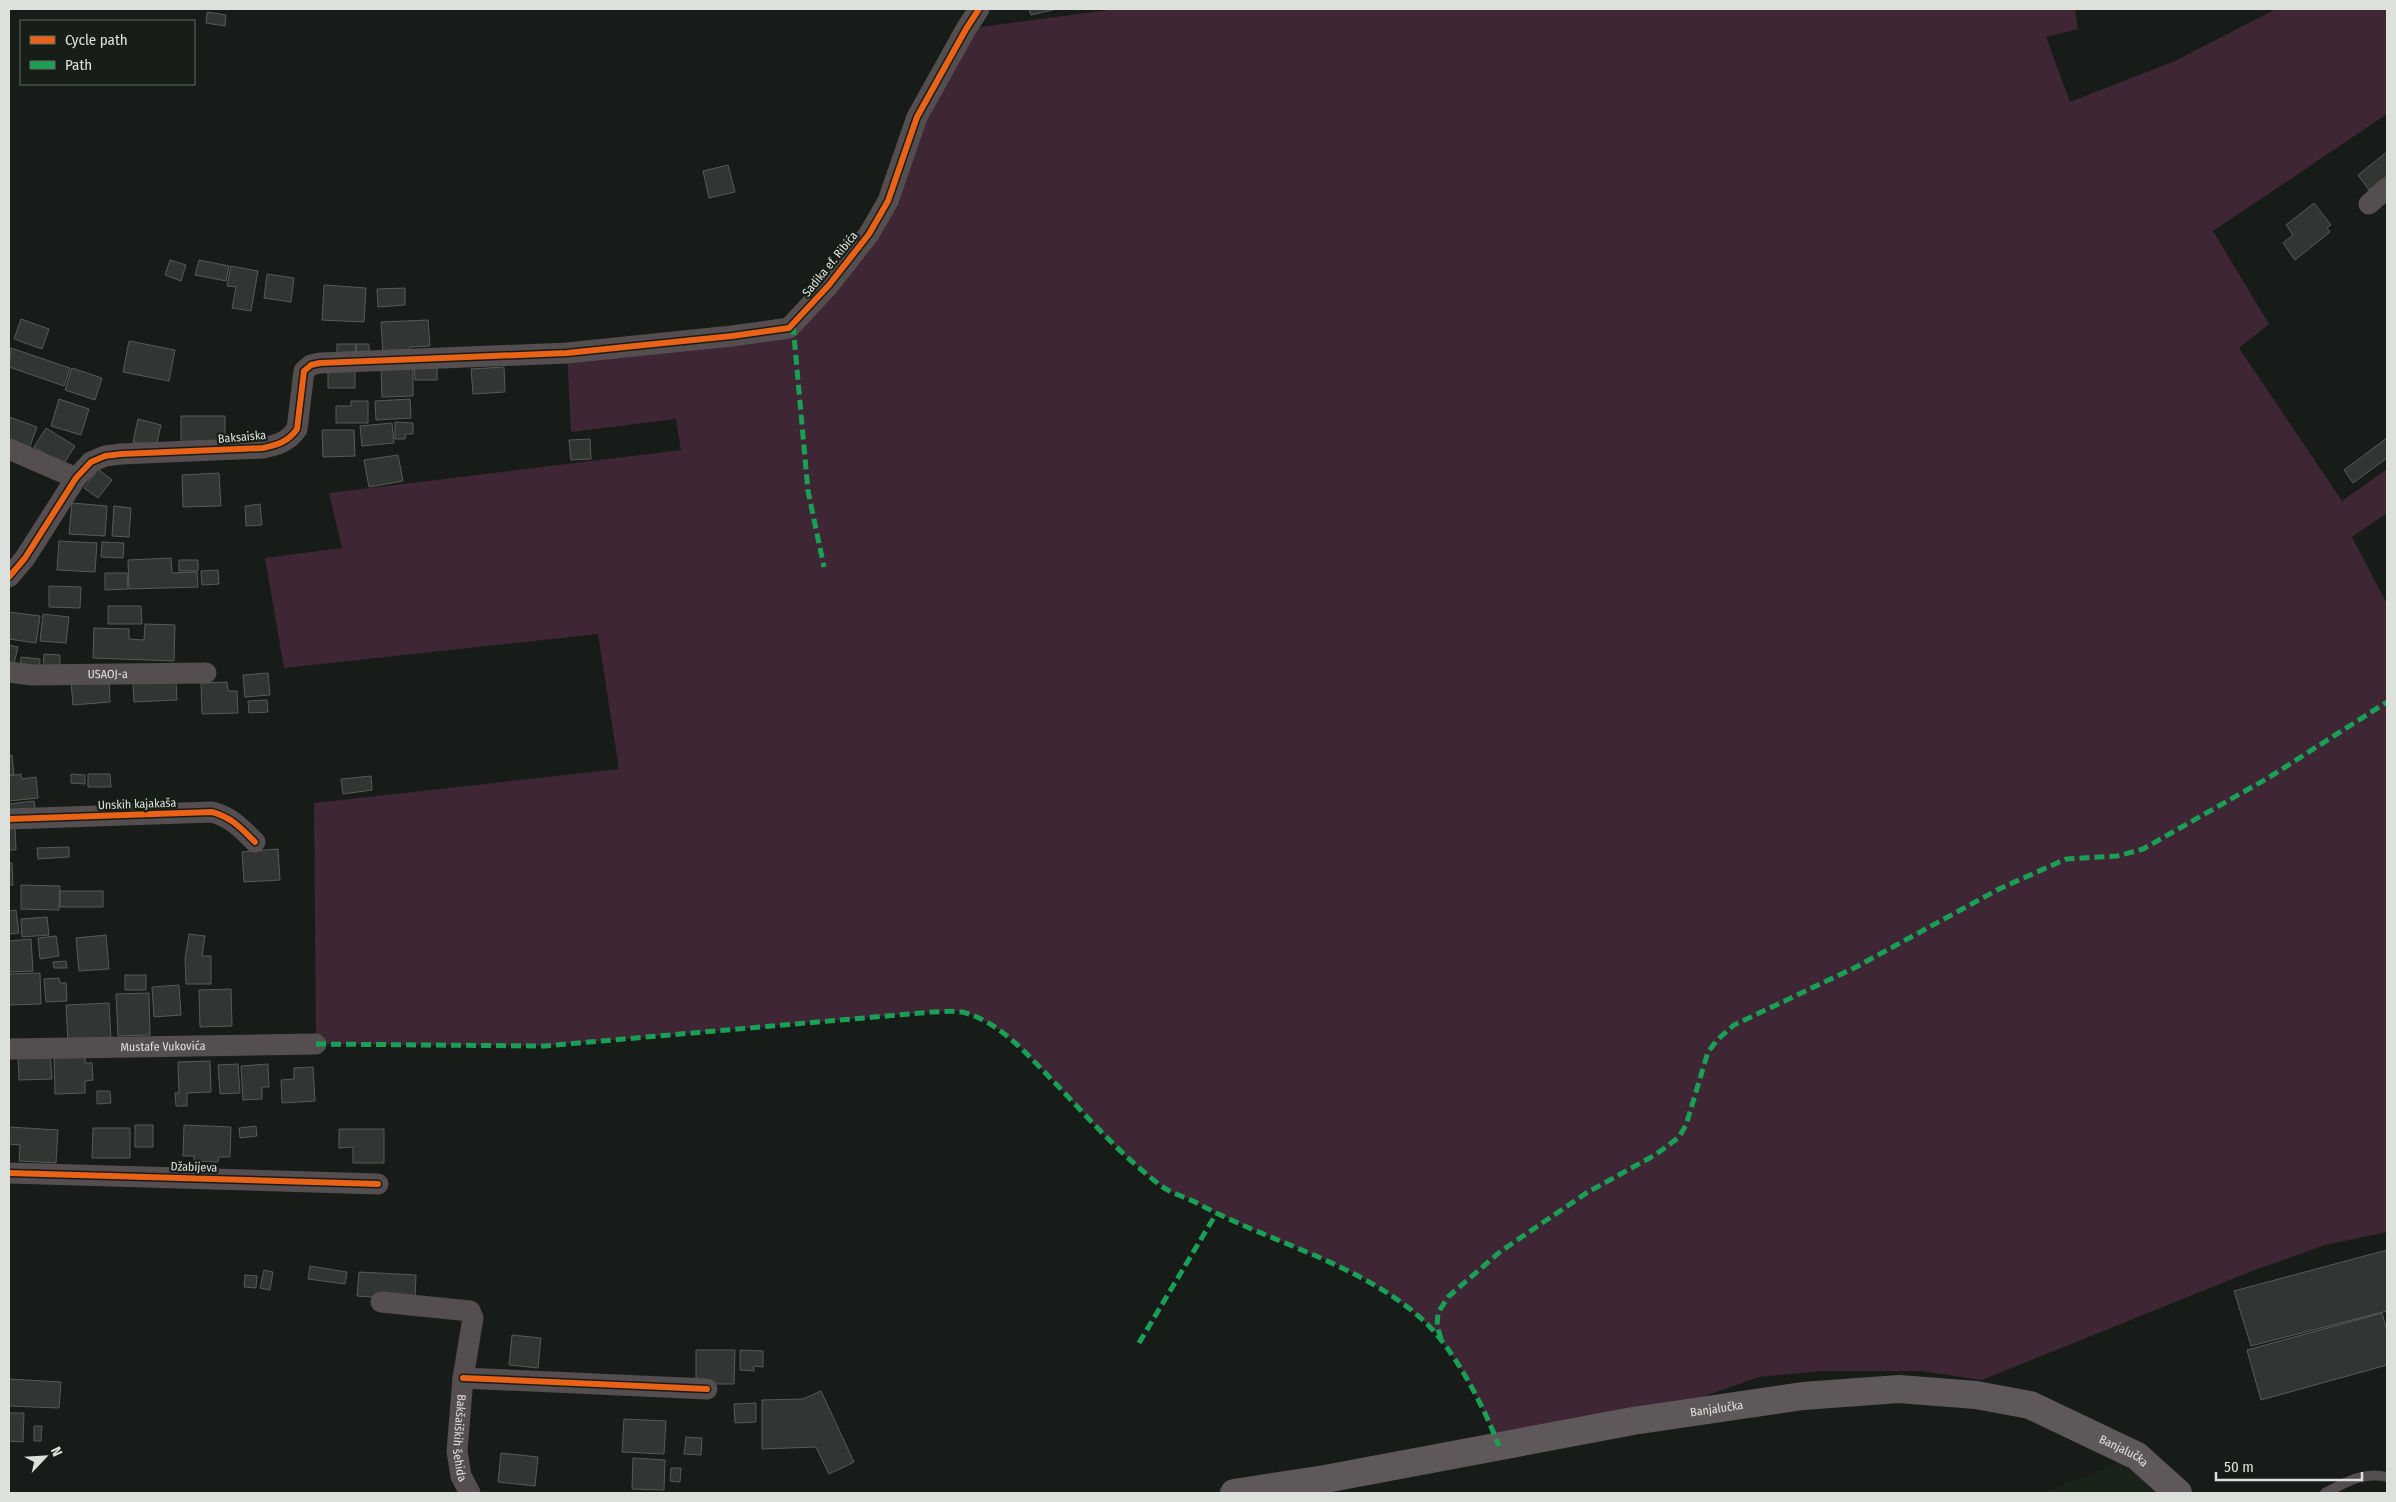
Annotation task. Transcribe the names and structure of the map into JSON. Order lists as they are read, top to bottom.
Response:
{
  "streets": {
    "main road": ["Banjalučka"],
    "street": [
      "Sadika ef. Ribića",
      "Baksaiska",
      "USAOJ-a",
      "Unskih kajakaša",
      "Mustafe Vukovića",
      "Džabijeva",
      "Bakšaiških šehida"
    ]
  },
  "crossings": [
    ["Sadika ef. Ribića", "Baksaiska"]
  ],
  "legend": ["Cycle path", "Path"],
  "scale_bar": "50 m",
  "north": "top right"
}
